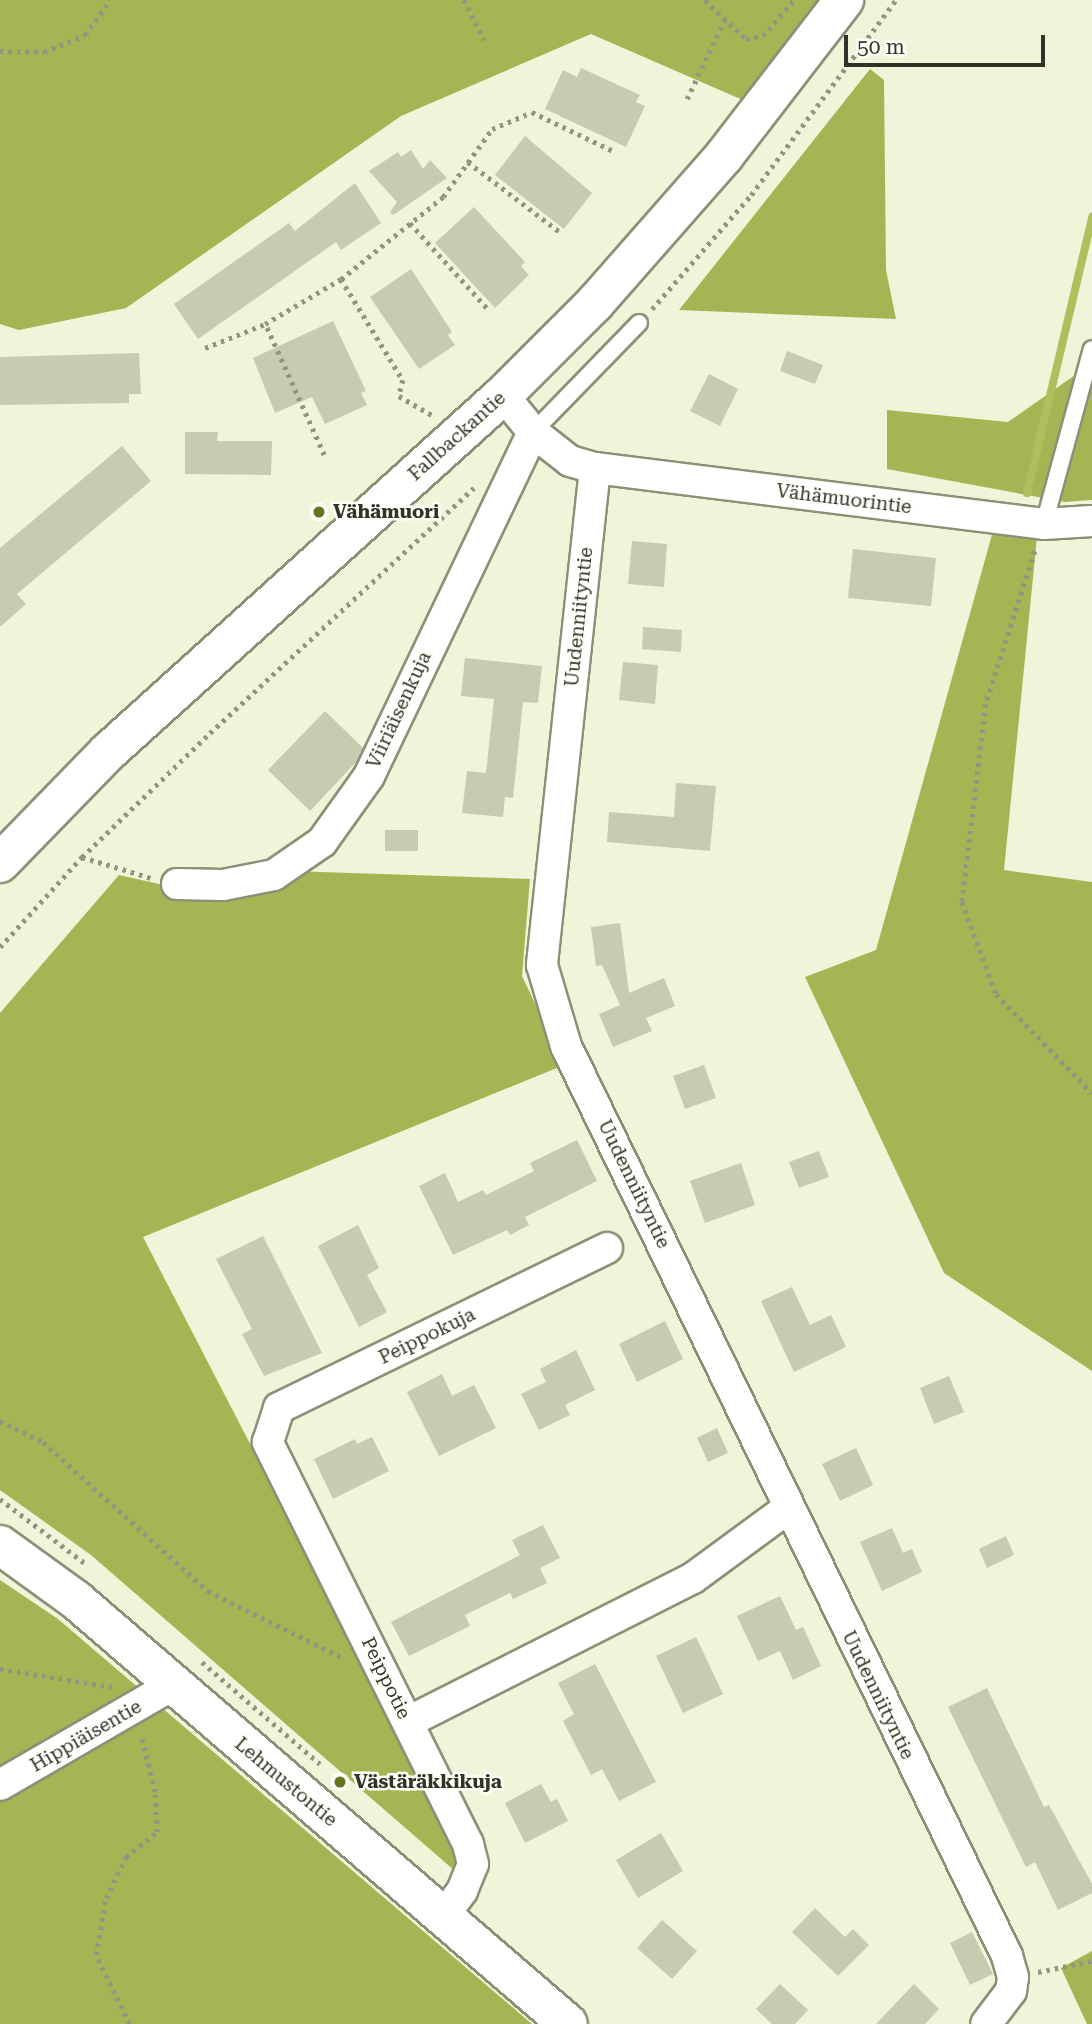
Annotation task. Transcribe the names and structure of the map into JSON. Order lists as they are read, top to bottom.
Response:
{
  "streets": {
    "street": [
      "Fallbackantie",
      "Vähämuorintie",
      "Uudenniityntie",
      "Viiriäisenkuja",
      "Peippokuja",
      "Peippotie",
      "Hippiäisentie",
      "Lehmustontie"
    ]
  },
  "crossings": [
    ["Vähämuorintie", "Uudenniityntie"],
    ["Peippokuja", "Peippotie"],
    ["Peippotie", "Lehmustontie"],
    ["Hippiäisentie", "Lehmustontie"]
  ],
  "places": ["Vähämuori", "Västäräkkikuja"],
  "scale_bar": "50 m"
}
